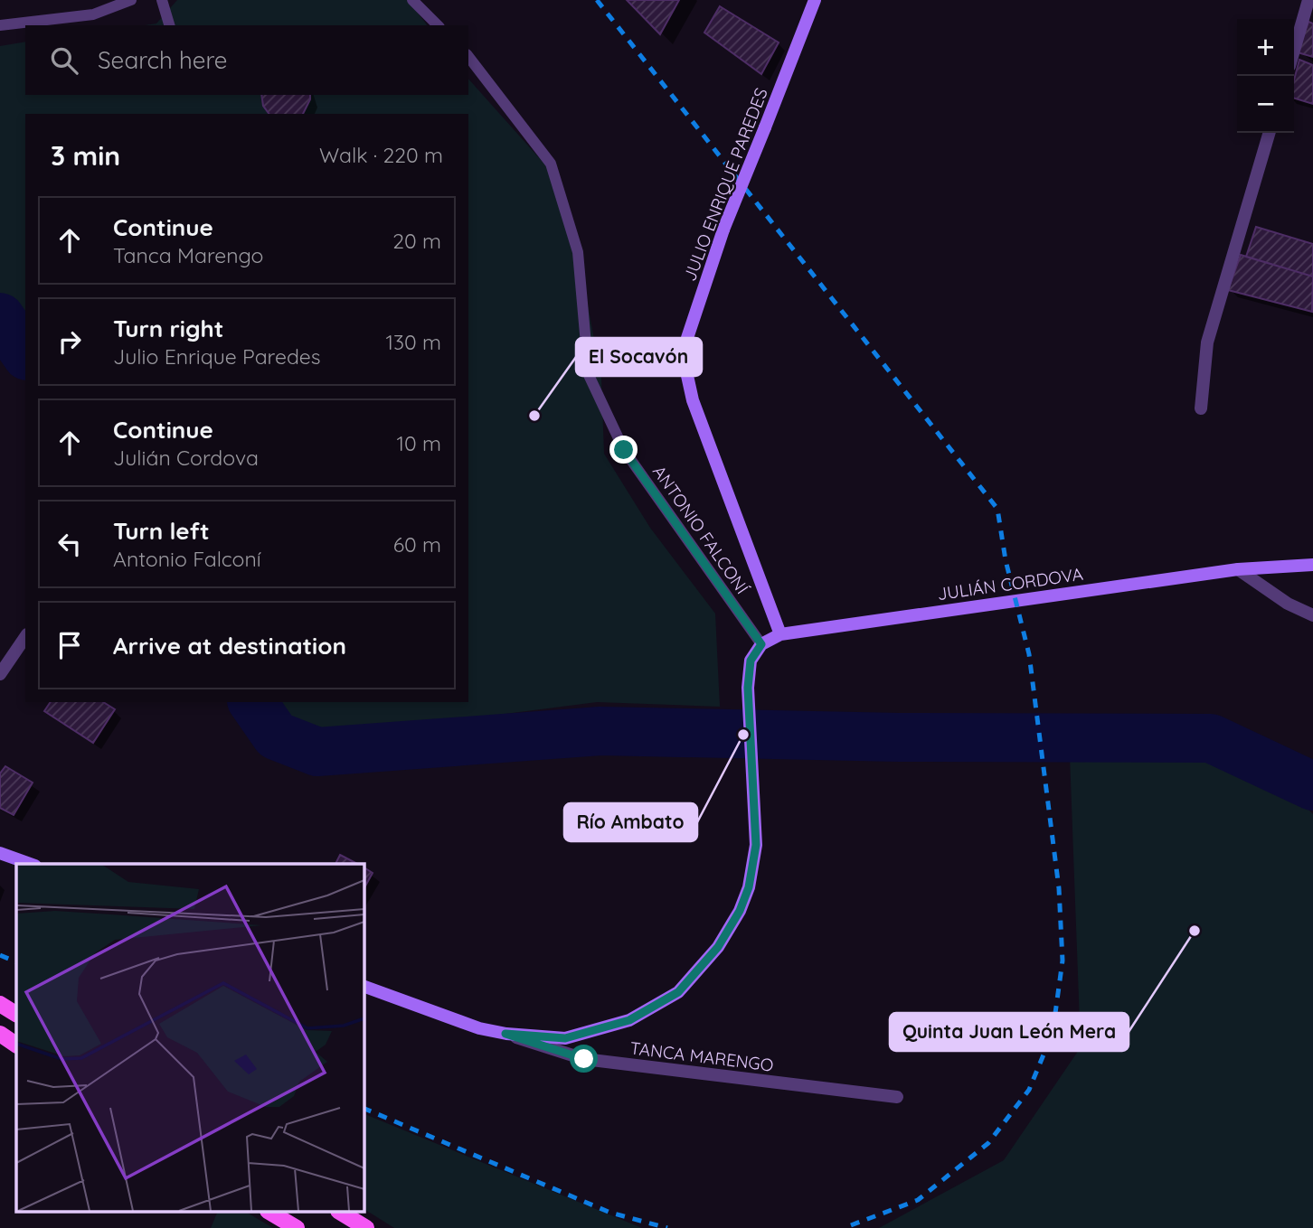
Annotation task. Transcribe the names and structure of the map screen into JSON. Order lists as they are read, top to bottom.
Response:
{
  "streets": {
    "main road": ["JULIO ENRIQUE PAREDES", "JULIÁN CORDOVA"],
    "street": ["TANCA MARENGO"],
    "lane": ["ANTONIO FALCONÍ"]
  },
  "crossings": [
    ["JULIO ENRIQUE PAREDES", "JULIÁN CORDOVA"],
    ["ANTONIO FALCONÍ", "JULIÁN CORDOVA"]
  ],
  "places": ["El Socavón", "Río Ambato", "Quinta Juan León Mera"],
  "page": {
    "map_buttons": ["+", "−"],
    "search": "Search here",
    "heading": ["3 min", "Walk · 220 m"],
    "list": [
      ["Continue", "Tanca Marengo", "20 m"],
      ["Turn right", "Julio Enrique Paredes", "130 m"],
      ["Continue", "Julián Cordova", "10 m"],
      ["Turn left", "Antonio Falconí", "60 m"],
      "Arrive at destination"
    ]
  }
}
